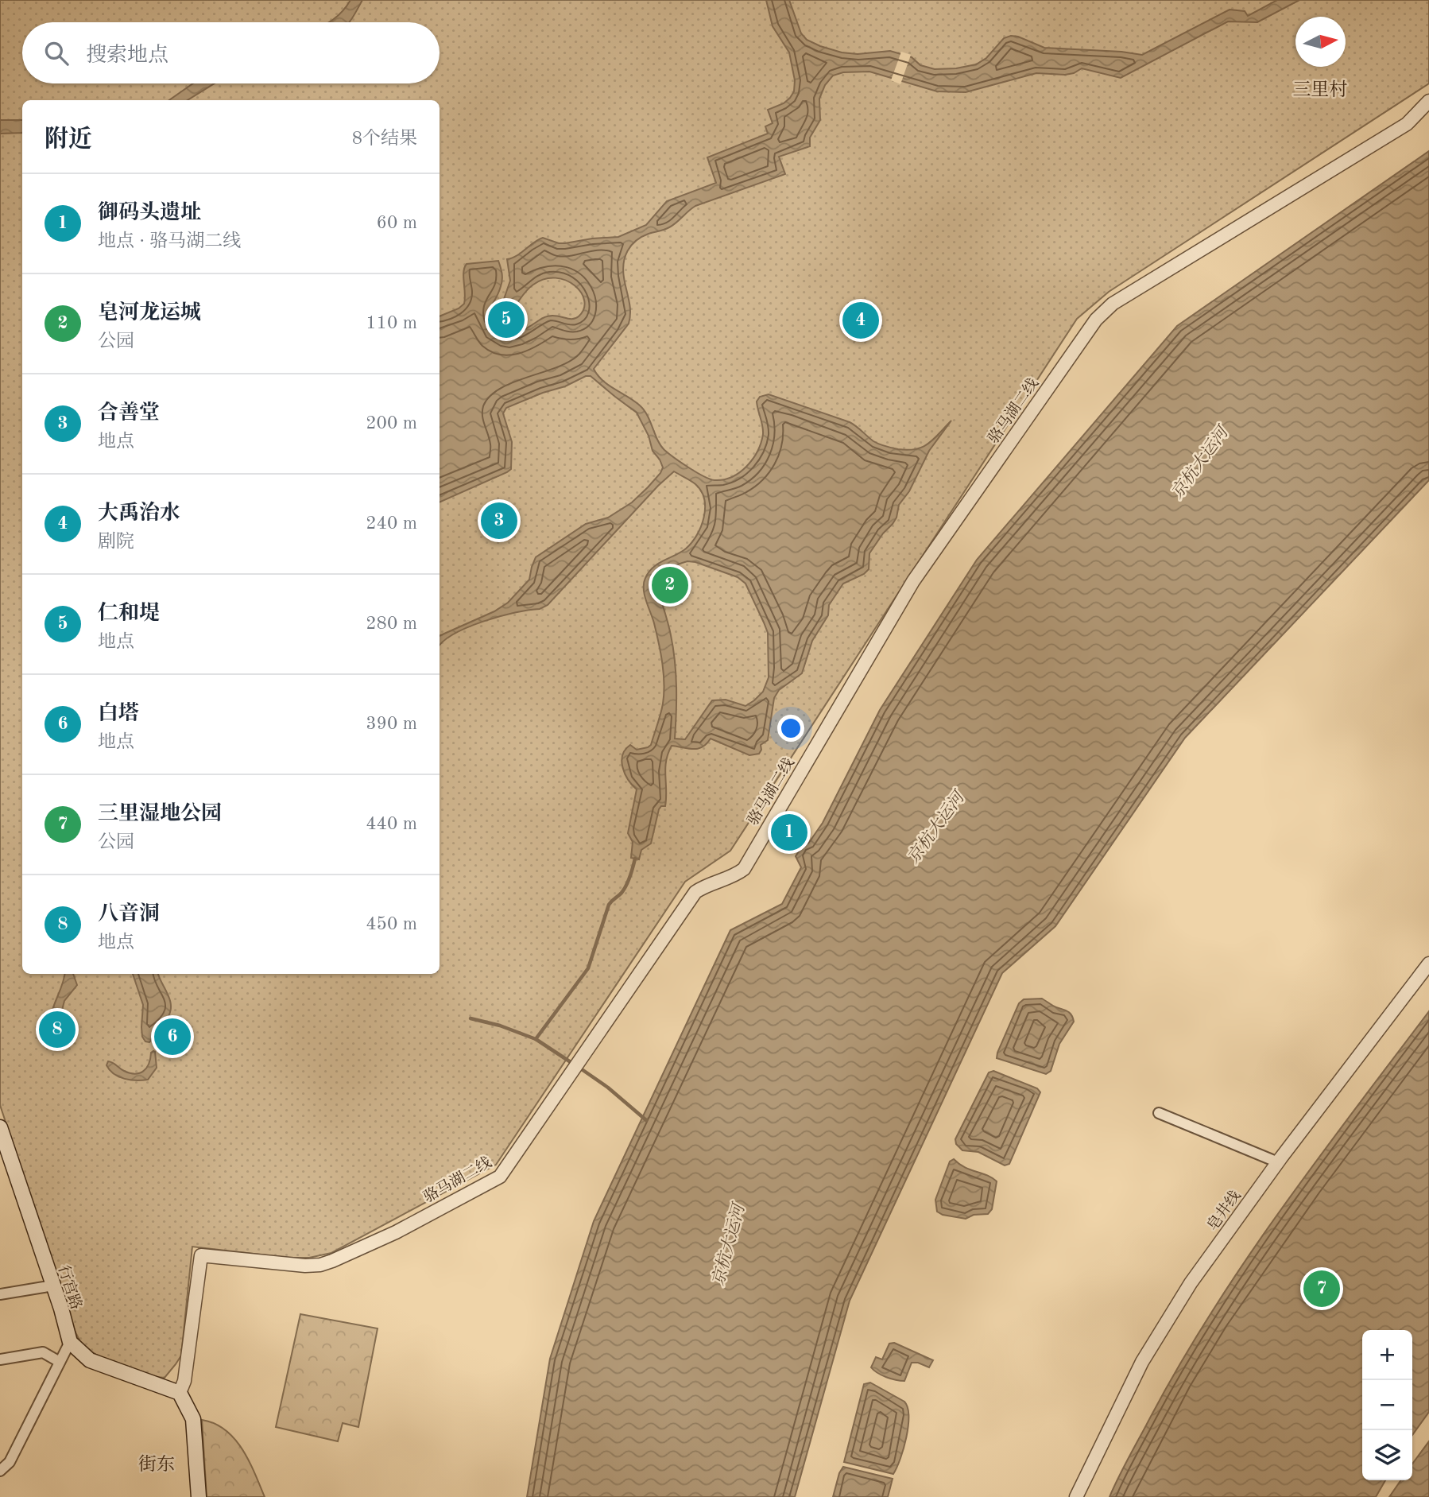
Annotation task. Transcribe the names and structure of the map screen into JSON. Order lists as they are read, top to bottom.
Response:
{
  "streets": {
    "main road": ["行宫路"],
    "street": ["骆马湖二线", "皂井线"]
  },
  "districts": ["三里村", "街东"],
  "water": ["京杭大运河"],
  "north": "right",
  "page": {
    "search": "搜索地点",
    "heading": ["附近", "8个结果"],
    "list": [
      {
        "mark": "1",
        "name": "御码头遗址",
        "note": "地点 · 骆马湖二线",
        "value": "60 m"
      },
      {
        "mark": "2",
        "name": "皂河龙运城",
        "note": "公园",
        "value": "110 m"
      },
      {
        "mark": "3",
        "name": "合善堂",
        "note": "地点",
        "value": "200 m"
      },
      {
        "mark": "4",
        "name": "大禹治水",
        "note": "剧院",
        "value": "240 m"
      },
      {
        "mark": "5",
        "name": "仁和堤",
        "note": "地点",
        "value": "280 m"
      },
      {
        "mark": "6",
        "name": "白塔",
        "note": "地点",
        "value": "390 m"
      },
      {
        "mark": "7",
        "name": "三里湿地公园",
        "note": "公园",
        "value": "440 m"
      },
      {
        "mark": "8",
        "name": "八音洞",
        "note": "地点",
        "value": "450 m"
      }
    ],
    "pins": [
      "5",
      "4",
      "3",
      "2",
      "1",
      "8",
      "6",
      "7"
    ],
    "map_buttons": ["+", "−"]
  }
}
